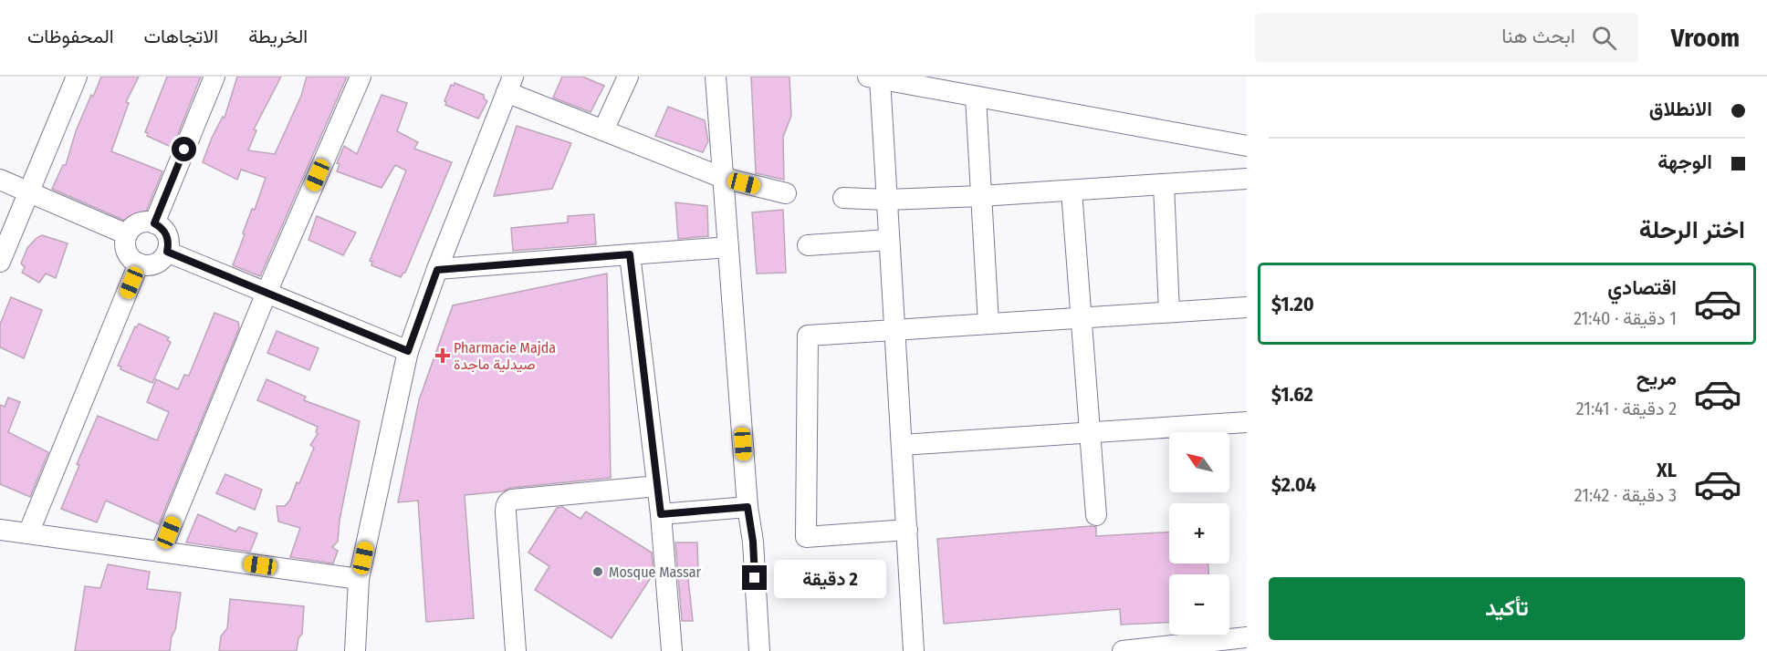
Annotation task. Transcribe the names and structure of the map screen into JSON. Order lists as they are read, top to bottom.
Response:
{
  "places": {
    "health": ["Pharmacie Majda صيدلية ماجدة"],
    "other": ["Mosque Massar"]
  },
  "north": "top left",
  "page": {
    "header": "Vroom",
    "search": "ابحث هنا",
    "nav": ["الخريطة", "الاتجاهات", "المحفوظات"],
    "banner": ["الانطلاق", "الوجهة"],
    "heading": "اختر الرحلة",
    "list": [
      {
        "name": "اقتصادي",
        "note": "1 دقيقة · 21:40",
        "value": "$1.20"
      },
      {
        "name": "مريح",
        "note": "2 دقيقة · 21:41",
        "value": "$1.62"
      },
      {
        "name": "XL",
        "note": "3 دقيقة · 21:42",
        "value": "$2.04"
      }
    ],
    "map_buttons": ["+", "−"],
    "bubble": "2 دقيقة",
    "buttons": "تأكيد"
  }
}
